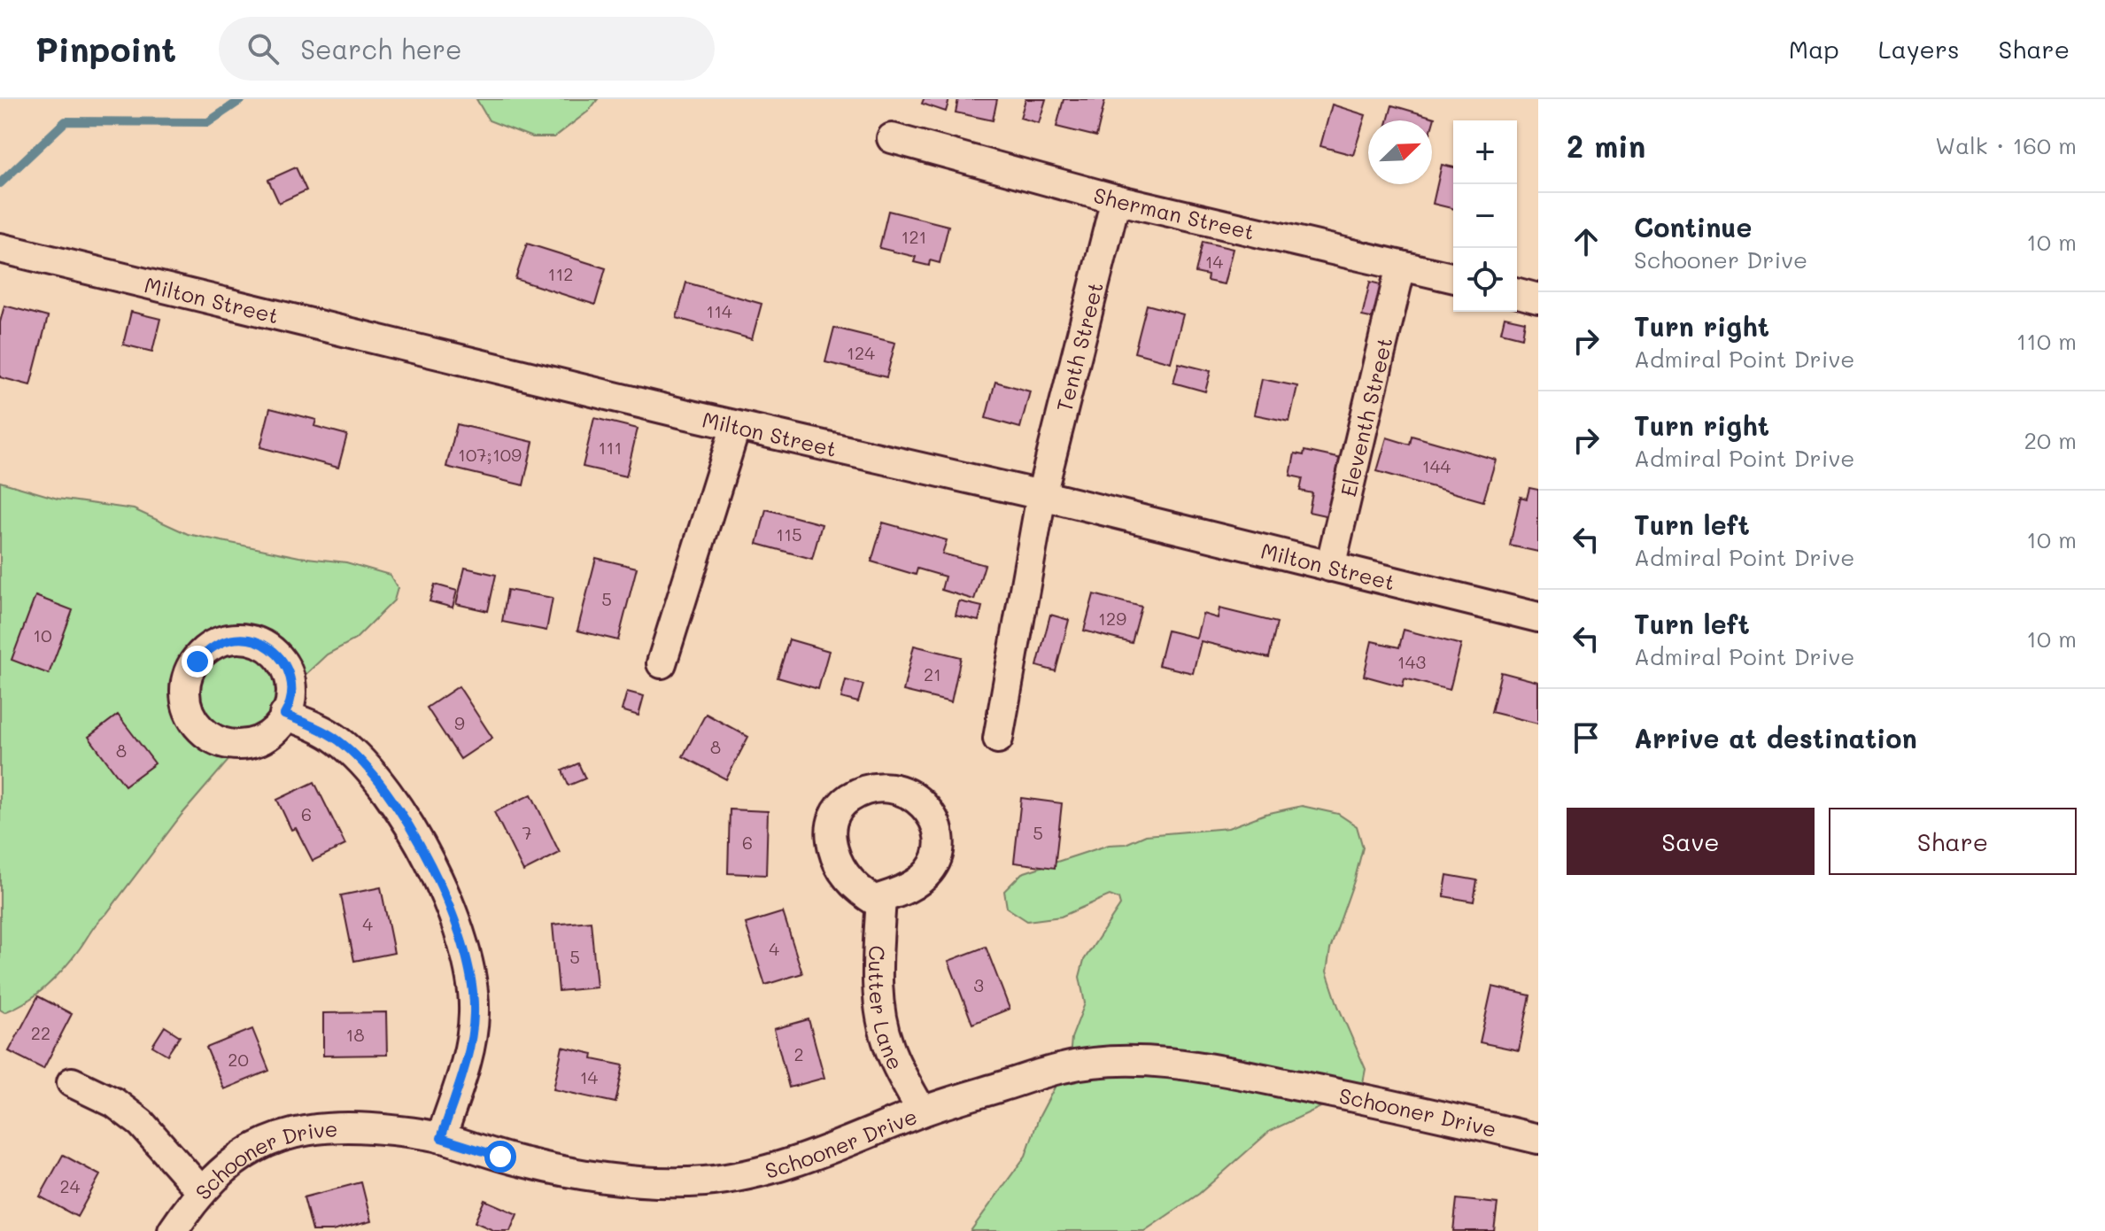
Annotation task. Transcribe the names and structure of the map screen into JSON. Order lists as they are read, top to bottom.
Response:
{
  "streets": {
    "street": [
      "Sherman Street",
      "Milton Street",
      "Tenth Street",
      "Eleventh Street",
      "Cutter Lane",
      "Schooner Drive"
    ]
  },
  "crossings": [
    ["Sherman Street", "Tenth Street"],
    ["Sherman Street", "Eleventh Street"],
    ["Milton Street", "Tenth Street"],
    ["Milton Street", "Eleventh Street"],
    ["Cutter Lane", "Schooner Drive"]
  ],
  "house_numbers": [
    "121",
    "14",
    "112",
    "114",
    "124",
    "111",
    "107;109",
    "144",
    "115",
    "5",
    "129",
    "10",
    "143",
    "21",
    "9",
    "8",
    "8",
    "6",
    "7",
    "5",
    "6",
    "4",
    "4",
    "5",
    "3",
    "22",
    "18",
    "2",
    "20",
    "14",
    "24"
  ],
  "north": "top right",
  "page": {
    "header": "Pinpoint",
    "search": "Search here",
    "nav": ["Map", "Layers", "Share"],
    "heading": ["2 min", "Walk · 160 m"],
    "map_buttons": ["+", "−"],
    "list": [
      ["Continue", "Schooner Drive", "10 m"],
      ["Turn right", "Admiral Point Drive", "110 m"],
      ["Turn right", "Admiral Point Drive", "20 m"],
      ["Turn left", "Admiral Point Drive", "10 m"],
      ["Turn left", "Admiral Point Drive", "10 m"],
      "Arrive at destination"
    ],
    "buttons": ["Save", "Share"]
  }
}
